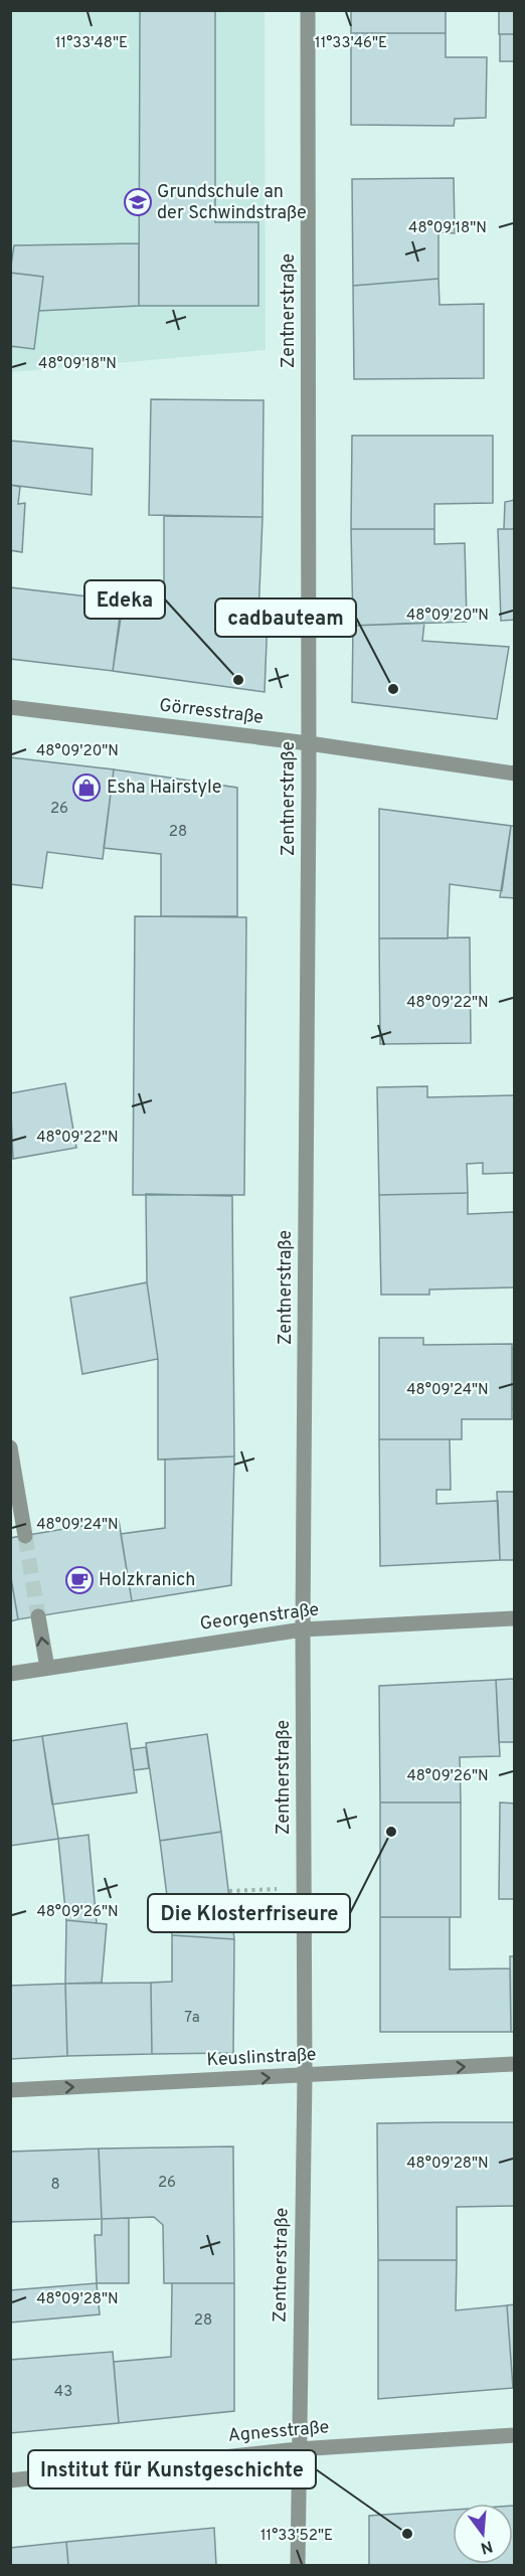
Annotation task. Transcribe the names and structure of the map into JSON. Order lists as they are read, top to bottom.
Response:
{
  "streets": {
    "street": [
      "Zentnerstraße",
      "Görresstraße",
      "Georgenstraße",
      "Keuslinstraße",
      "Agnesstraße"
    ]
  },
  "crossings": [
    ["Zentnerstraße", "Görresstraße"],
    ["Zentnerstraße", "Georgenstraße"],
    ["Zentnerstraße", "Keuslinstraße"],
    ["Zentnerstraße", "Agnesstraße"]
  ],
  "one_way": ["Keuslinstraße"],
  "places": {
    "school or university": ["Grundschule an der Schwindstraße"],
    "other": [
      "Edeka",
      "cadbauteam",
      "Die Klosterfriseure",
      "Institut für Kunstgeschichte"
    ],
    "shop": ["Esha Hairstyle"],
    "cafe": ["Holzkranich"]
  },
  "house_numbers": [
    "26",
    "28",
    "7a",
    "26",
    "8",
    "28",
    "43"
  ],
  "north": "bottom",
  "coordinates": [
    "11°33'48\"E",
    "11°33'46\"E",
    "48°09'18\"N",
    "48°09'20\"N",
    "48°09'22\"N",
    "48°09'24\"N",
    "48°09'26\"N",
    "48°09'28\"N",
    "11°33'52\"E"
  ]
}
